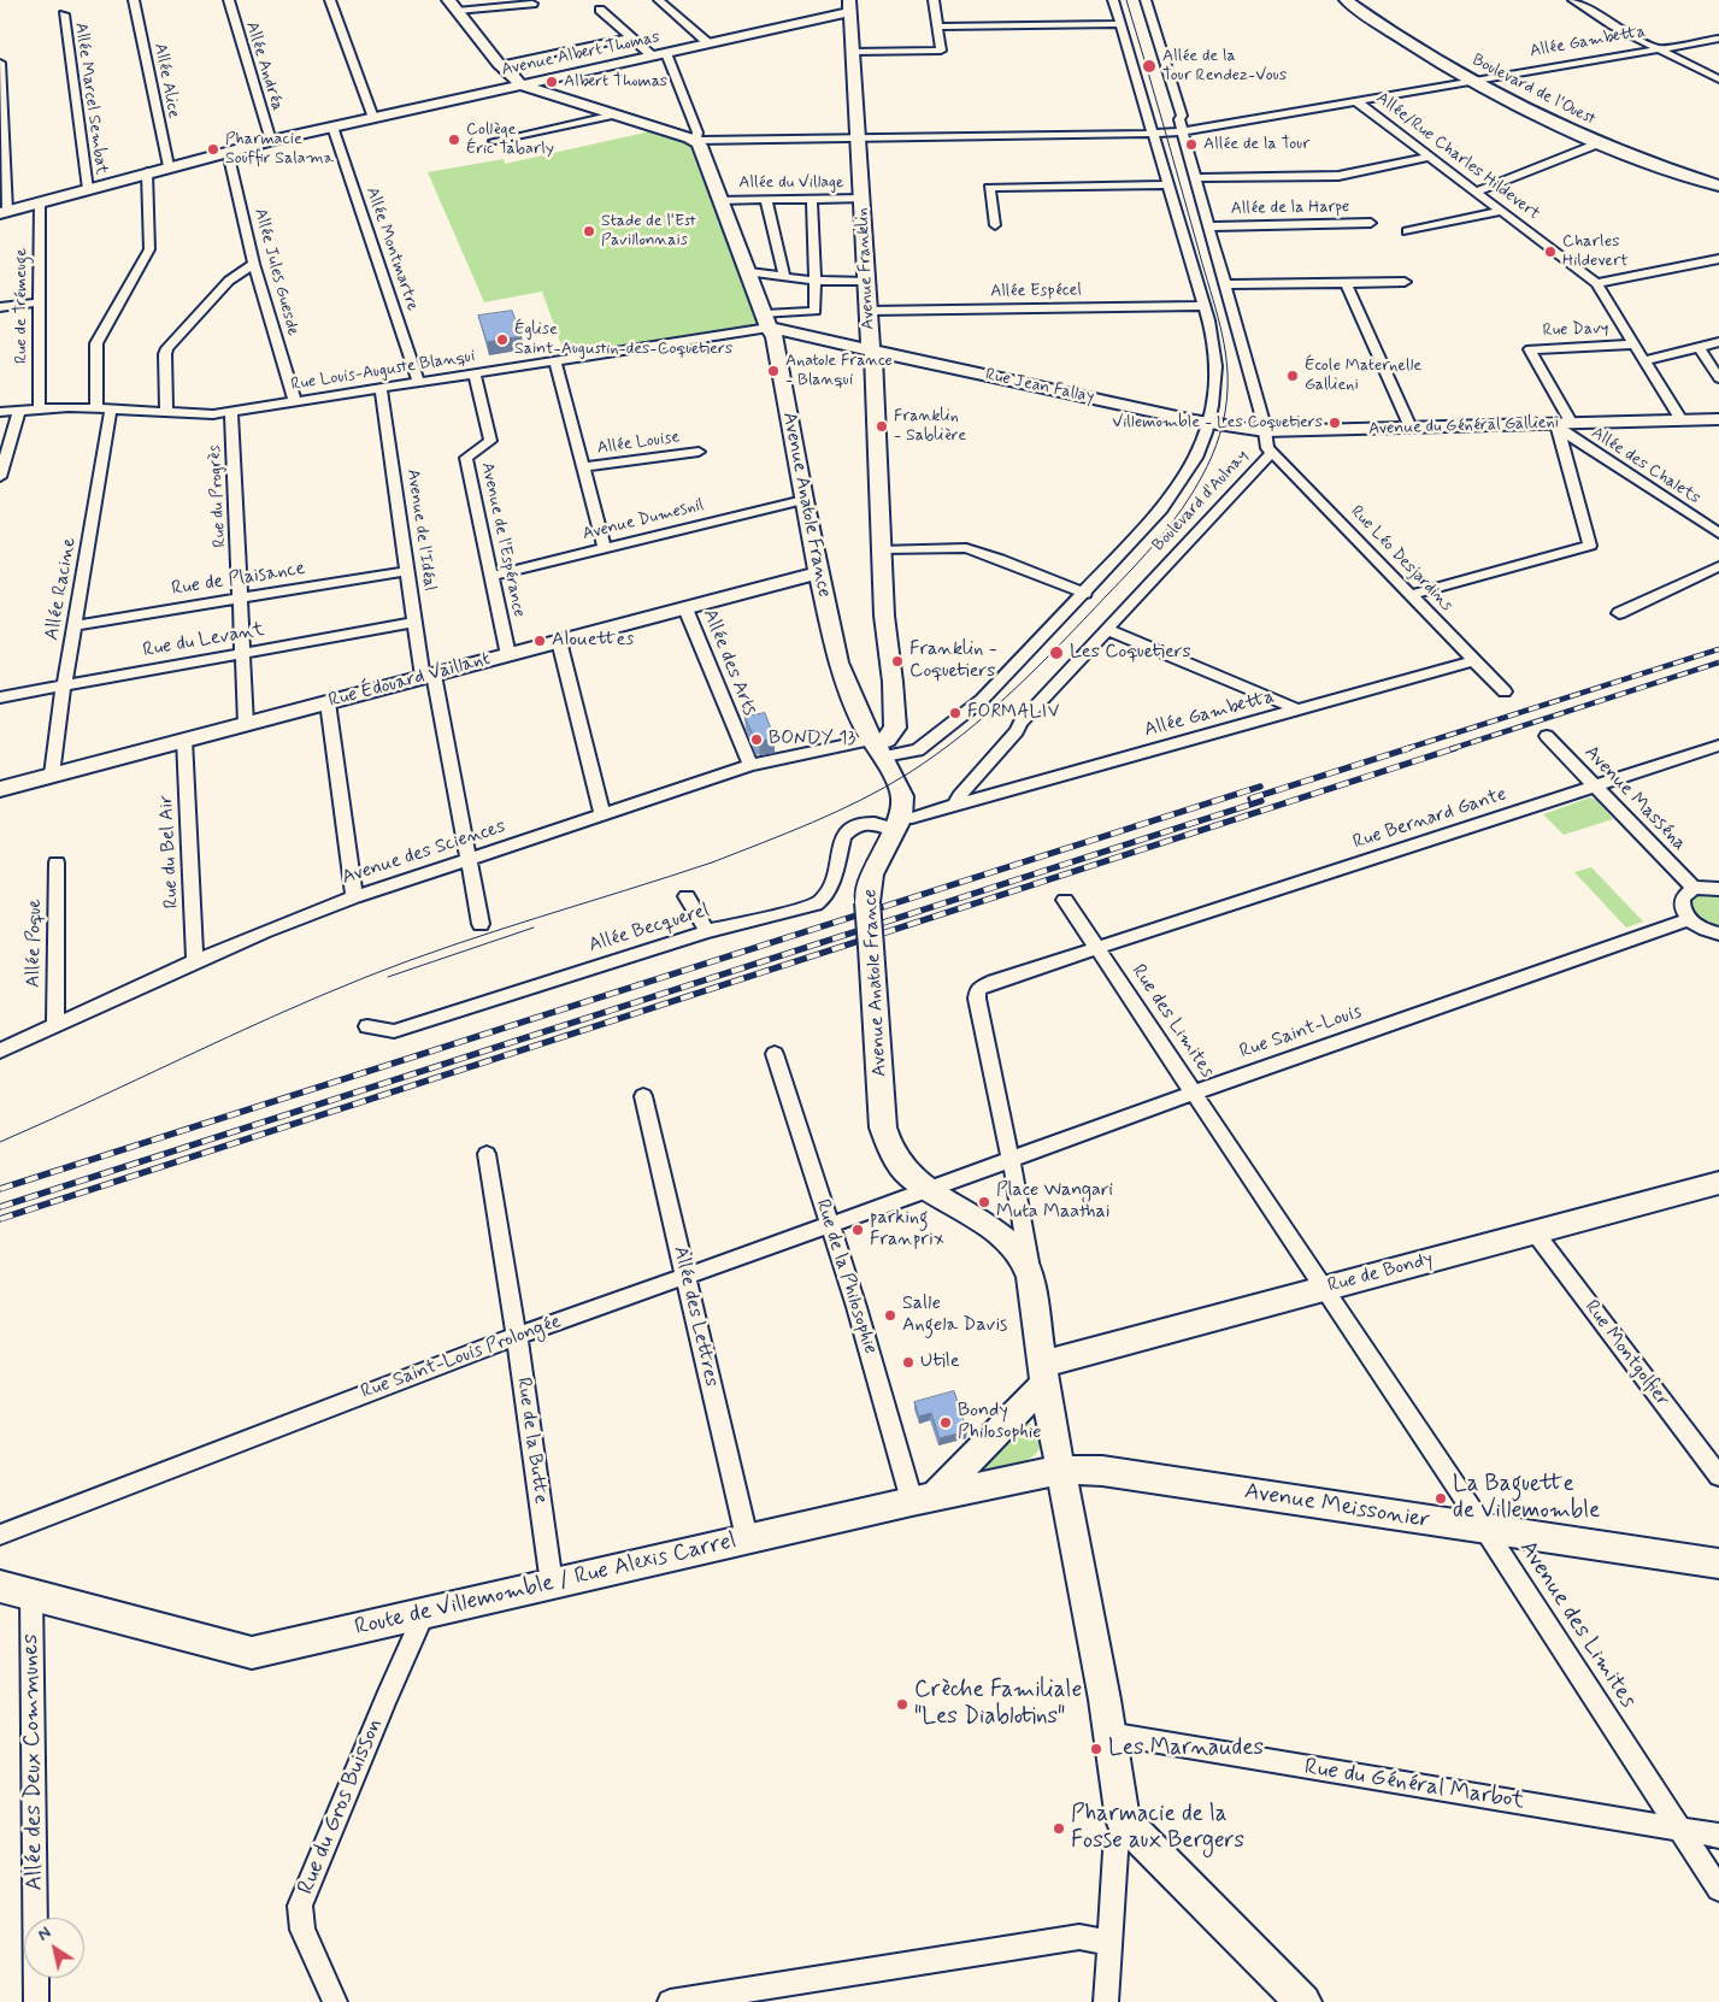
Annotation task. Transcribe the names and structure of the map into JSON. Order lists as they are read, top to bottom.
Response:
{
  "streets": {
    "street": [
      "Allée Gambetta",
      "Avenue Albert Thomas",
      "Allée Andréa",
      "Allée Alice",
      "Boulevard de l'Ouest",
      "Allée Marcel Sembat",
      "Allée/Rue Charles Hildevert",
      "Allée du Village",
      "Allée de la Harpe",
      "Allée Montmartre",
      "Avenue Franklin",
      "Allée Jules Guesde",
      "Allée Espécel",
      "Rue de Trémeuge",
      "Rue Davy",
      "Rue Louis-Auguste Blanqui",
      "Rue Jean Fallay",
      "Avenue du Général Gallieni",
      "Allée Louise",
      "Allée des Chalets",
      "Rue du Progrès",
      "Boulevard d'Aulnay",
      "Avenue Anatole France",
      "Avenue Dumesnil",
      "Avenue de l'Idéal",
      "Avenue de l'Espérance",
      "Rue Léo Desjardins",
      "Rue de Plaisance",
      "Allée Racine",
      "Rue du Levant",
      "Allée des Arts",
      "Rue Édouard Vaillant",
      "Avenue Masséna",
      "Rue Bernard Gante",
      "Rue du Bel Air",
      "Avenue des Sciences",
      "Allée Becquerel",
      "Allée Poque",
      "Rue des Limites",
      "Rue Saint-Louis",
      "Rue de Bondy",
      "Rue de la Philosophie",
      "Allée des Lettres",
      "Rue Montgolfier",
      "Rue Saint-Louis Prolongée",
      "Rue de la Butte",
      "Avenue Meissonier",
      "Route de Villemomble / Rue Alexis Carrel",
      "Avenue des Limites",
      "Allée des Deux Communes",
      "Rue du Général Marbot",
      "Rue du Gros Buisson"
    ]
  },
  "crossings": [
    ["Allée Gambetta", "Boulevard de l'Ouest"],
    ["Allée Gambetta", "Allée/Rue Charles Hildevert"],
    ["Allée Gambetta", "Boulevard d'Aulnay"],
    ["Allée Gambetta", "Rue Léo Desjardins"],
    ["Avenue Albert Thomas", "Allée Andréa"],
    ["Avenue Albert Thomas", "Allée Alice"],
    ["Avenue Albert Thomas", "Allée Marcel Sembat"],
    ["Avenue Albert Thomas", "Allée Montmartre"],
    ["Avenue Albert Thomas", "Avenue Franklin"],
    ["Avenue Albert Thomas", "Allée Jules Guesde"],
    ["Avenue Albert Thomas", "Rue de Trémeuge"],
    ["Allée du Village", "Avenue Franklin"],
    ["Allée du Village", "Avenue Anatole France"],
    ["Allée de la Harpe", "Boulevard d'Aulnay"],
    ["Allée Montmartre", "Rue Louis-Auguste Blanqui"],
    ["Avenue Franklin", "Allée Espécel"],
    ["Avenue Franklin", "Rue Jean Fallay"],
    ["Avenue Franklin", "Boulevard d'Aulnay"],
    ["Avenue Franklin", "Avenue Anatole France"],
    ["Avenue Franklin", "Avenue des Sciences"],
    ["Allée Jules Guesde", "Rue Louis-Auguste Blanqui"],
    ["Allée Espécel", "Boulevard d'Aulnay"],
    ["Rue de Trémeuge", "Rue Louis-Auguste Blanqui"],
    ["Rue Davy", "Avenue du Général Gallieni"],
    ["Rue Davy", "Allée des Chalets"],
    ["Rue Louis-Auguste Blanqui", "Rue Jean Fallay"],
    ["Rue Louis-Auguste Blanqui", "Rue du Progrès"],
    ["Rue Louis-Auguste Blanqui", "Avenue Anatole France"],
    ["Rue Louis-Auguste Blanqui", "Avenue de l'Idéal"],
    ["Rue Louis-Auguste Blanqui", "Avenue de l'Espérance"],
    ["Rue Louis-Auguste Blanqui", "Allée Racine"],
    ["Rue Jean Fallay", "Avenue du Général Gallieni"],
    ["Rue Jean Fallay", "Boulevard d'Aulnay"],
    ["Rue Jean Fallay", "Avenue Anatole France"],
    ["Avenue du Général Gallieni", "Allée des Chalets"],
    ["Avenue du Général Gallieni", "Boulevard d'Aulnay"],
    ["Rue du Progrès", "Rue de Plaisance"],
    ["Rue du Progrès", "Rue du Levant"],
    ["Rue du Progrès", "Rue Édouard Vaillant"],
    ["Boulevard d'Aulnay", "Avenue Anatole France"],
    ["Boulevard d'Aulnay", "Rue Léo Desjardins"],
    ["Boulevard d'Aulnay", "Avenue des Sciences"],
    ["Avenue Anatole France", "Avenue Dumesnil"],
    ["Avenue Anatole France", "Rue Édouard Vaillant"],
    ["Avenue Anatole France", "Rue Bernard Gante"],
    ["Avenue Anatole France", "Avenue des Sciences"],
    ["Avenue Anatole France", "Allée Becquerel"],
    ["Avenue Anatole France", "Rue Saint-Louis"],
    ["Avenue Anatole France", "Rue de Bondy"],
    ["Avenue Anatole France", "Rue Saint-Louis Prolongée"],
    ["Avenue Anatole France", "Avenue Meissonier"],
    ["Avenue Anatole France", "Route de Villemomble / Rue Alexis Carrel"],
    ["Avenue Anatole France", "Rue du Général Marbot"],
    ["Avenue Dumesnil", "Avenue de l'Espérance"],
    ["Avenue de l'Idéal", "Rue de Plaisance"],
    ["Avenue de l'Idéal", "Rue du Levant"],
    ["Avenue de l'Idéal", "Rue Édouard Vaillant"],
    ["Avenue de l'Espérance", "Rue Édouard Vaillant"],
    ["Rue de Plaisance", "Allée Racine"],
    ["Allée Racine", "Rue du Levant"],
    ["Allée Racine", "Rue Édouard Vaillant"],
    ["Allée des Arts", "Rue Édouard Vaillant"],
    ["Allée des Arts", "Avenue des Sciences"],
    ["Rue Édouard Vaillant", "Rue du Bel Air"],
    ["Avenue Masséna", "Rue Bernard Gante"],
    ["Rue Bernard Gante", "Rue des Limites"],
    ["Rue du Bel Air", "Avenue des Sciences"],
    ["Avenue des Sciences", "Allée Poque"],
    ["Rue des Limites", "Rue Saint-Louis"],
    ["Rue des Limites", "Avenue des Limites"],
    ["Rue Saint-Louis", "Rue Saint-Louis Prolongée"],
    ["Rue de Bondy", "Rue Montgolfier"],
    ["Rue de Bondy", "Avenue des Limites"],
    ["Rue de la Philosophie", "Rue Saint-Louis Prolongée"],
    ["Rue de la Philosophie", "Route de Villemomble / Rue Alexis Carrel"],
    ["Allée des Lettres", "Rue Saint-Louis Prolongée"],
    ["Allée des Lettres", "Route de Villemomble / Rue Alexis Carrel"],
    ["Rue Saint-Louis Prolongée", "Rue de la Butte"],
    ["Rue de la Butte", "Route de Villemomble / Rue Alexis Carrel"],
    ["Avenue Meissonier", "Route de Villemomble / Rue Alexis Carrel"],
    ["Avenue Meissonier", "Avenue des Limites"],
    ["Route de Villemomble / Rue Alexis Carrel", "Allée des Deux Communes"],
    ["Route de Villemomble / Rue Alexis Carrel", "Rue du Gros Buisson"],
    ["Avenue des Limites", "Rue du Général Marbot"]
  ],
  "places": [
    "Allée de la Tour Rendez-Vous",
    "Albert Thomas",
    "Collège Éric Tabarly",
    "Allée de la Tour",
    "Pharmacie Souffir Salama",
    "Stade de l'Est Pavillonnais",
    "Charles Hildevert",
    "Église Saint-Augustin-des-Coquetiers",
    "Anatole France - Blanqui",
    "École Maternelle Gallieni",
    "Villemomble - Les Coquetiers",
    "Franklin - Sablière",
    "Alouettes",
    "Les Coquetiers",
    "Franklin - Coquetiers",
    "FORMALIV",
    "BONDY 13",
    "Place Wangari Muta Maathai",
    "parking Franprix",
    "Salle Angela Davis",
    "Utile",
    "Bondy Philosophie",
    "La Baguette de Villemomble",
    "Crèche Familiale \"Les Diablotins\"",
    "Les Marnaudes",
    "Pharmacie de la Fosse aux Bergers"
  ],
  "north": "top left"
}
